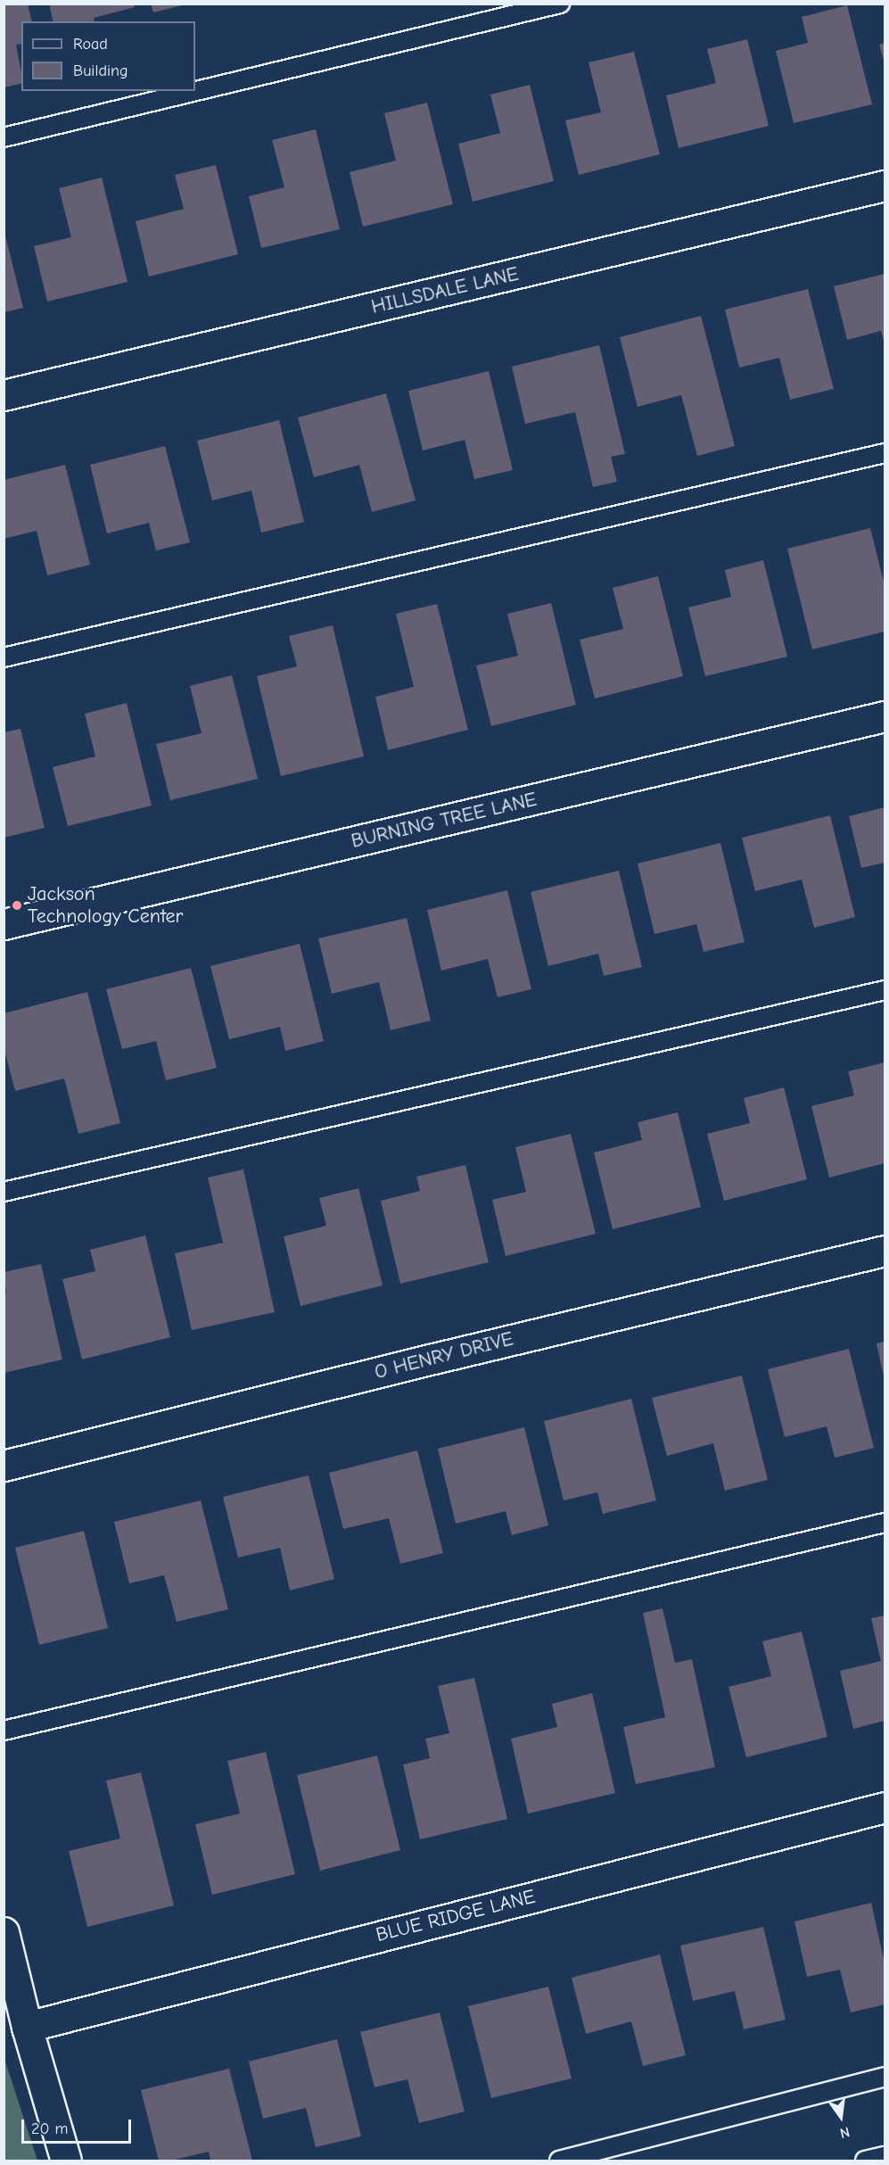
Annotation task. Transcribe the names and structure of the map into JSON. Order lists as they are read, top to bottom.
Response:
{
  "streets": {
    "street": [
      "HILLSDALE LANE",
      "BURNING TREE LANE",
      "O HENRY DRIVE",
      "BLUE RIDGE LANE"
    ]
  },
  "places": ["Jackson Technology Center"],
  "legend": ["Road", "Building"],
  "scale_bar": "20 m",
  "north": "bottom"
}
